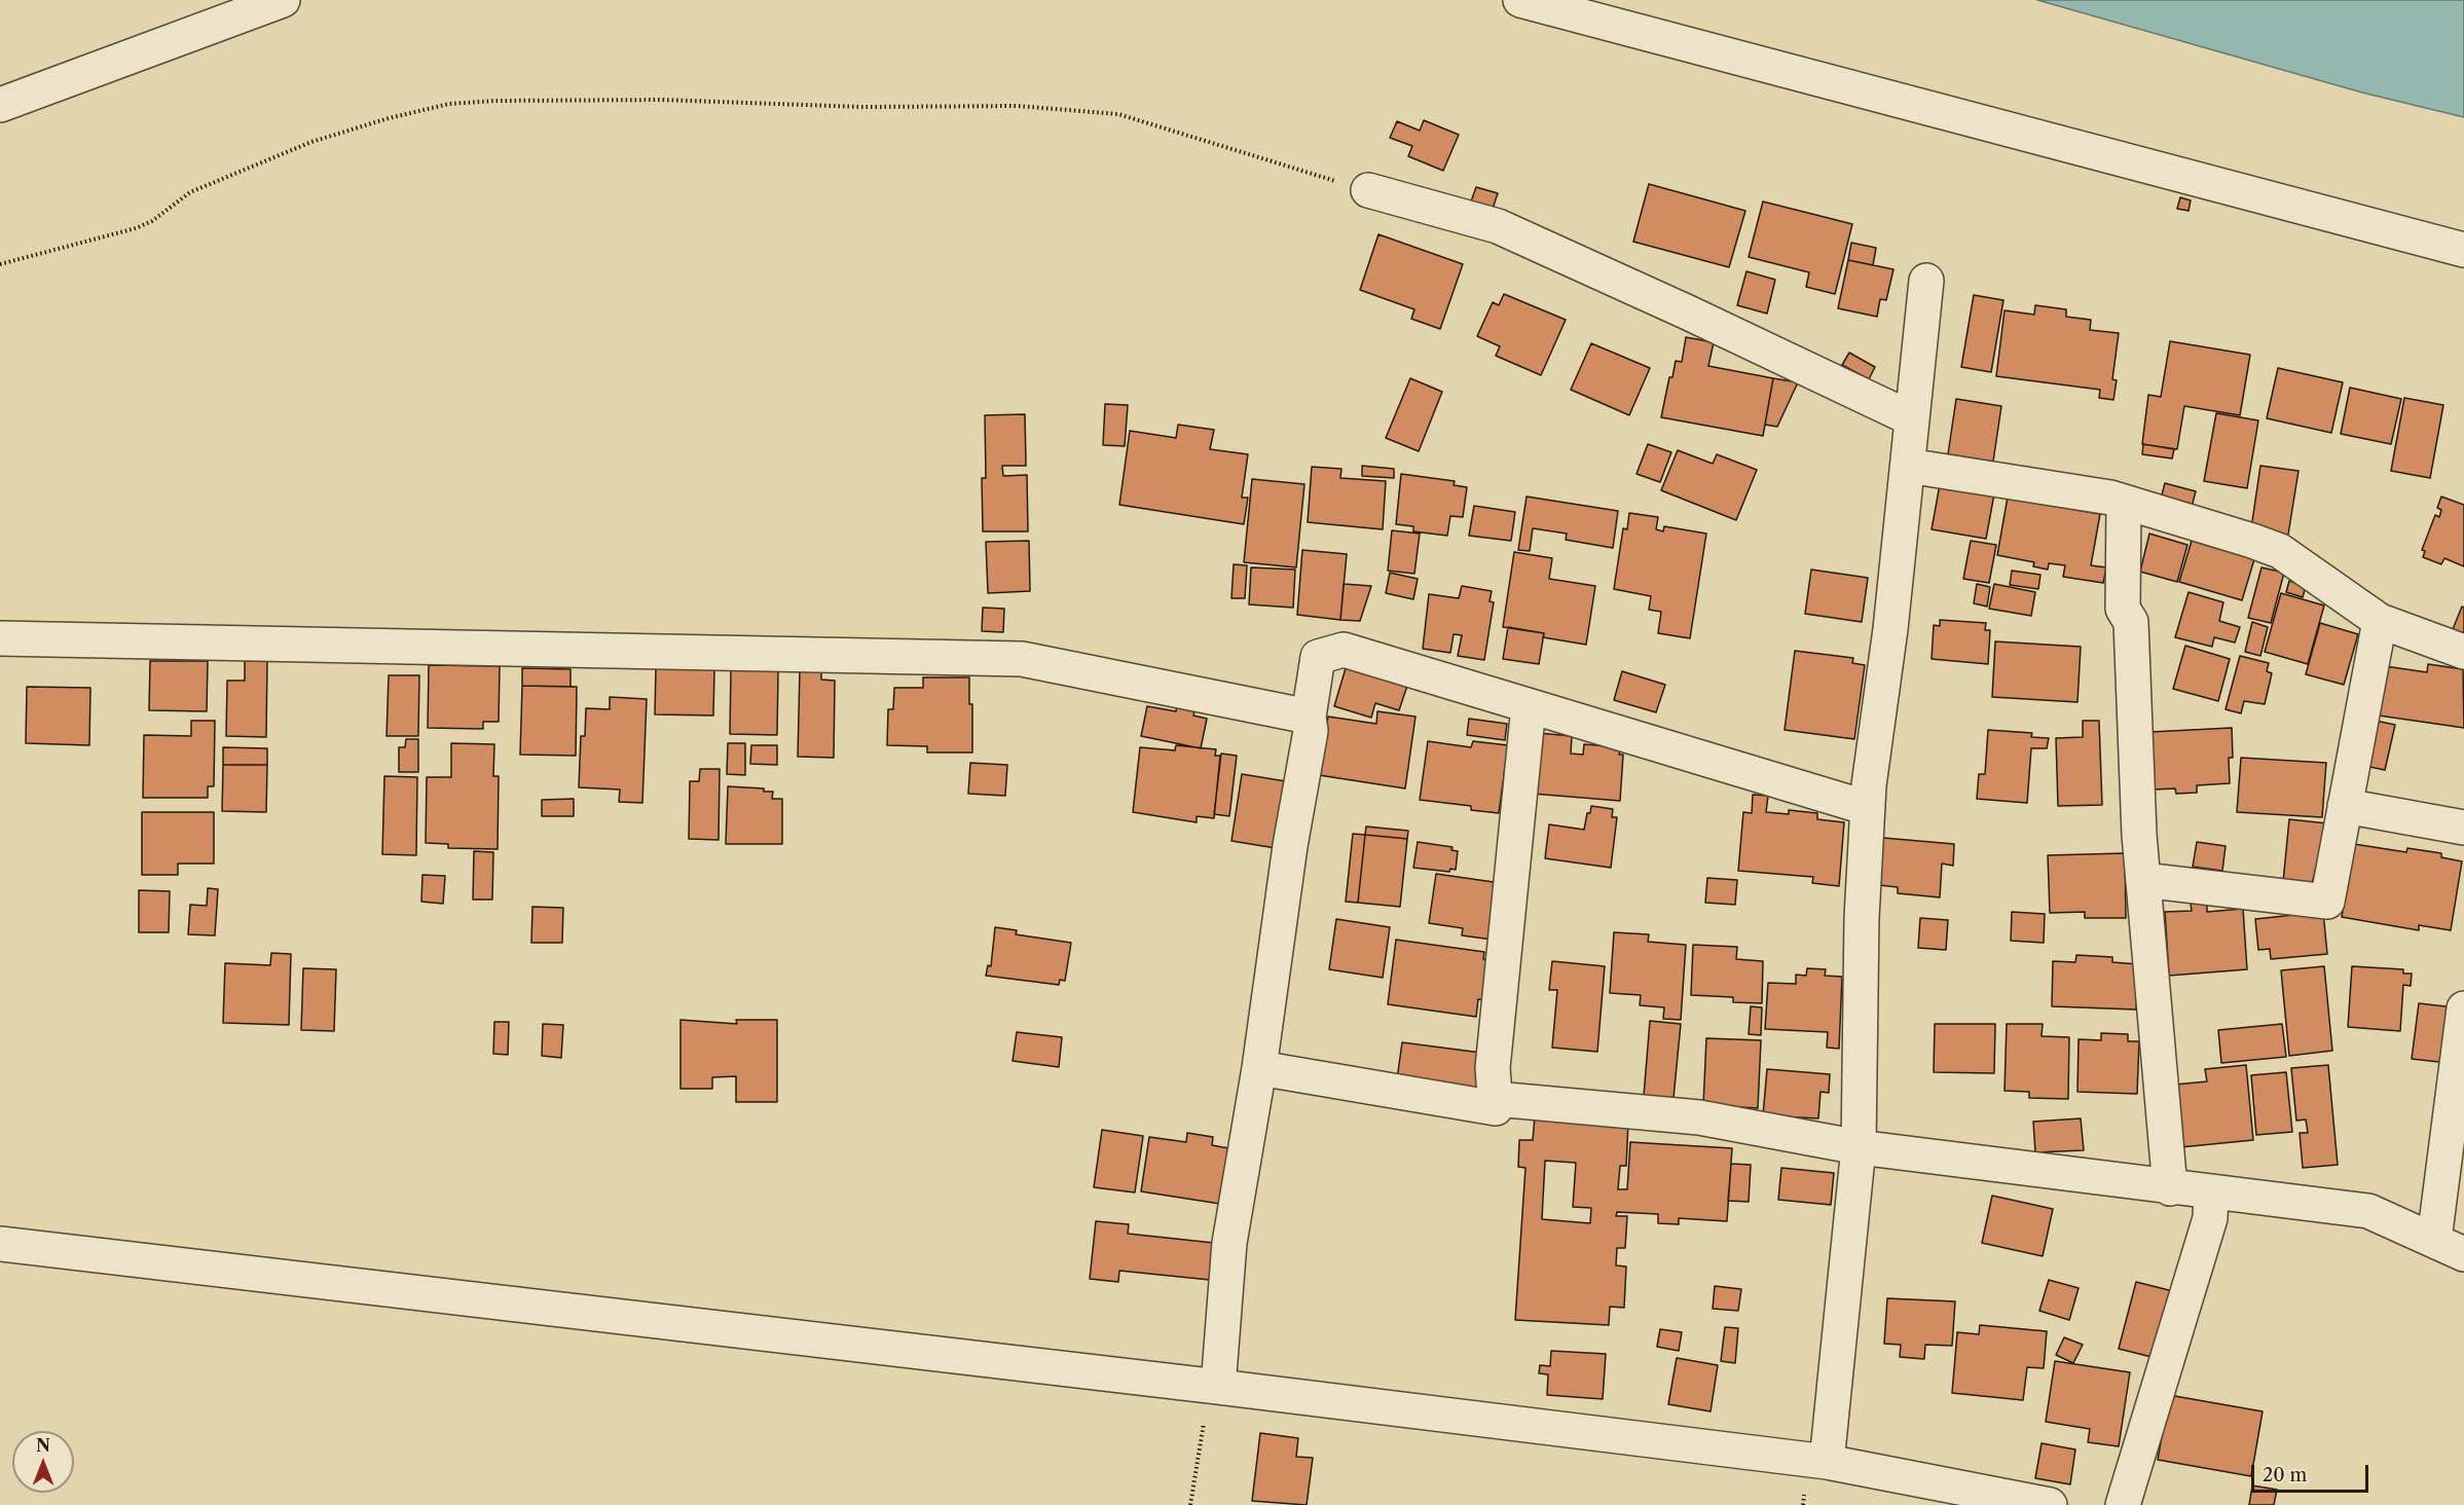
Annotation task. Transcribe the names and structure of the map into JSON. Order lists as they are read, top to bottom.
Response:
{
  "scale_bar": "20 m",
  "north": "top"
}
